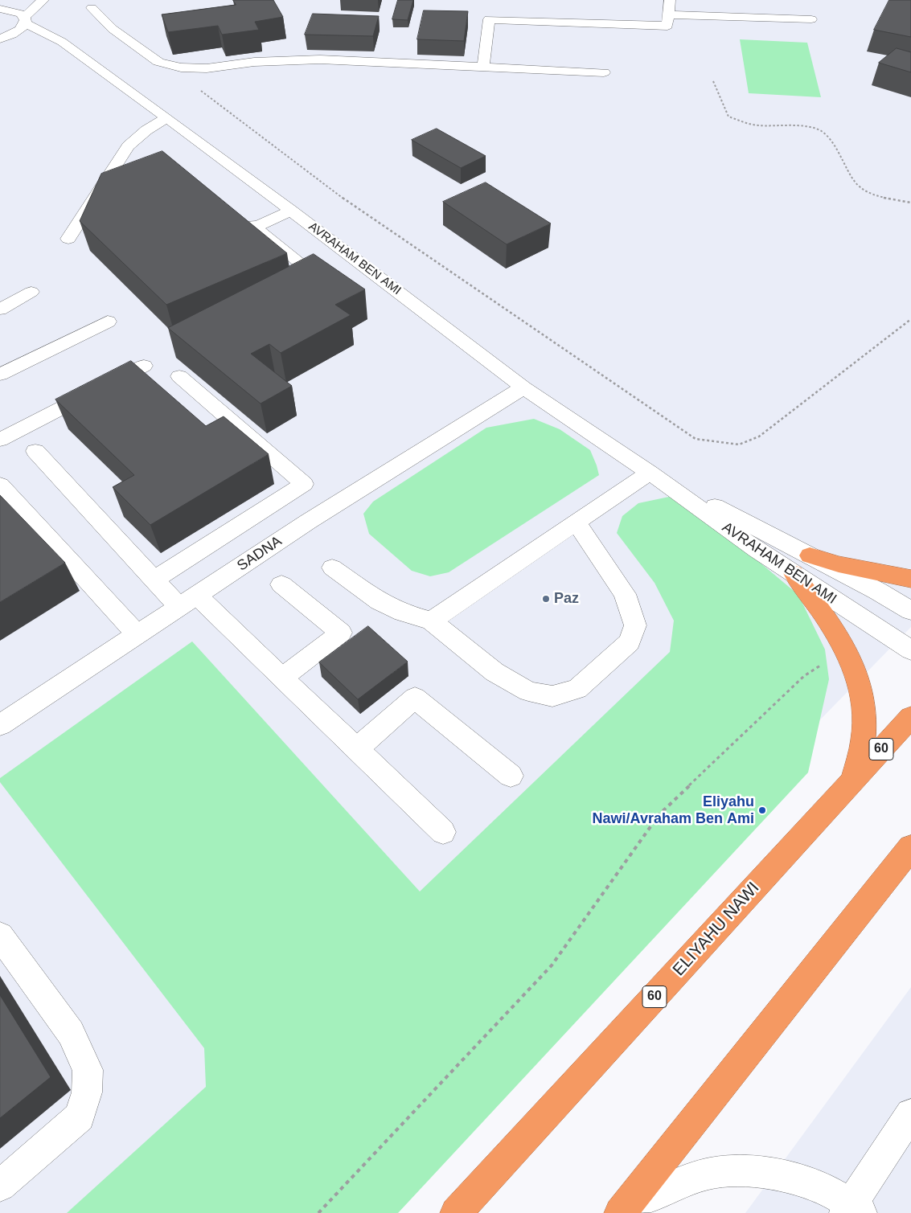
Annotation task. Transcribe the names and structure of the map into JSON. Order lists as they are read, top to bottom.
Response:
{
  "streets": {
    "highway": ["60", "ELIYAHU NAWI"],
    "street": ["AVRAHAM BEN AMI", "SADNA"]
  },
  "crossings": [
    ["AVRAHAM BEN AMI", "SADNA"]
  ],
  "places": ["Paz", "Eliyahu Nawi/Avraham Ben Ami"]
}
